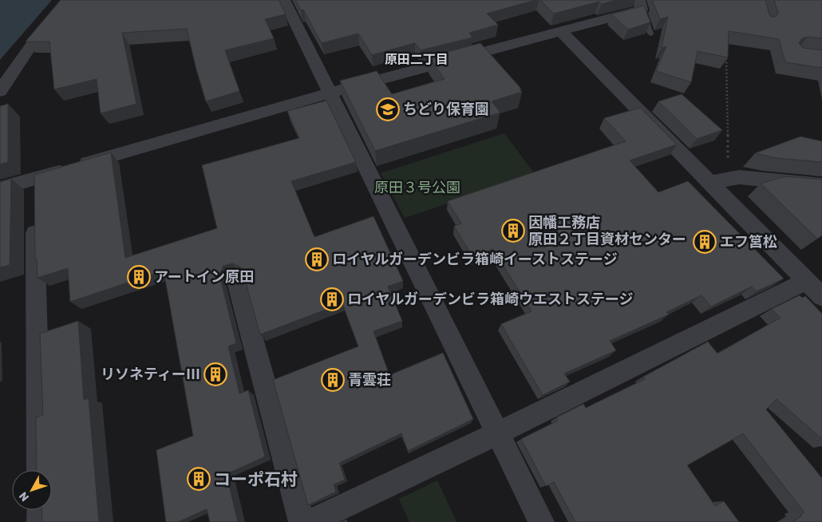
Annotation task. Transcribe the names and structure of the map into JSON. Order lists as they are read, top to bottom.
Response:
{
  "districts": ["原田二丁目"],
  "parks": ["原田３号公園"],
  "places": {
    "school or university": ["ちどり保育園"],
    "building": [
      "因幡工務店 原田２丁目資材センター",
      "エフ筥松",
      "ロイヤルガーデンビラ箱崎イーストステージ",
      "アートイン原田",
      "ロイヤルガーデンビラ箱崎ウエストステージ",
      "リソネティーⅢ",
      "青雲荘",
      "コーポ石村"
    ]
  },
  "north": "bottom left"
}
